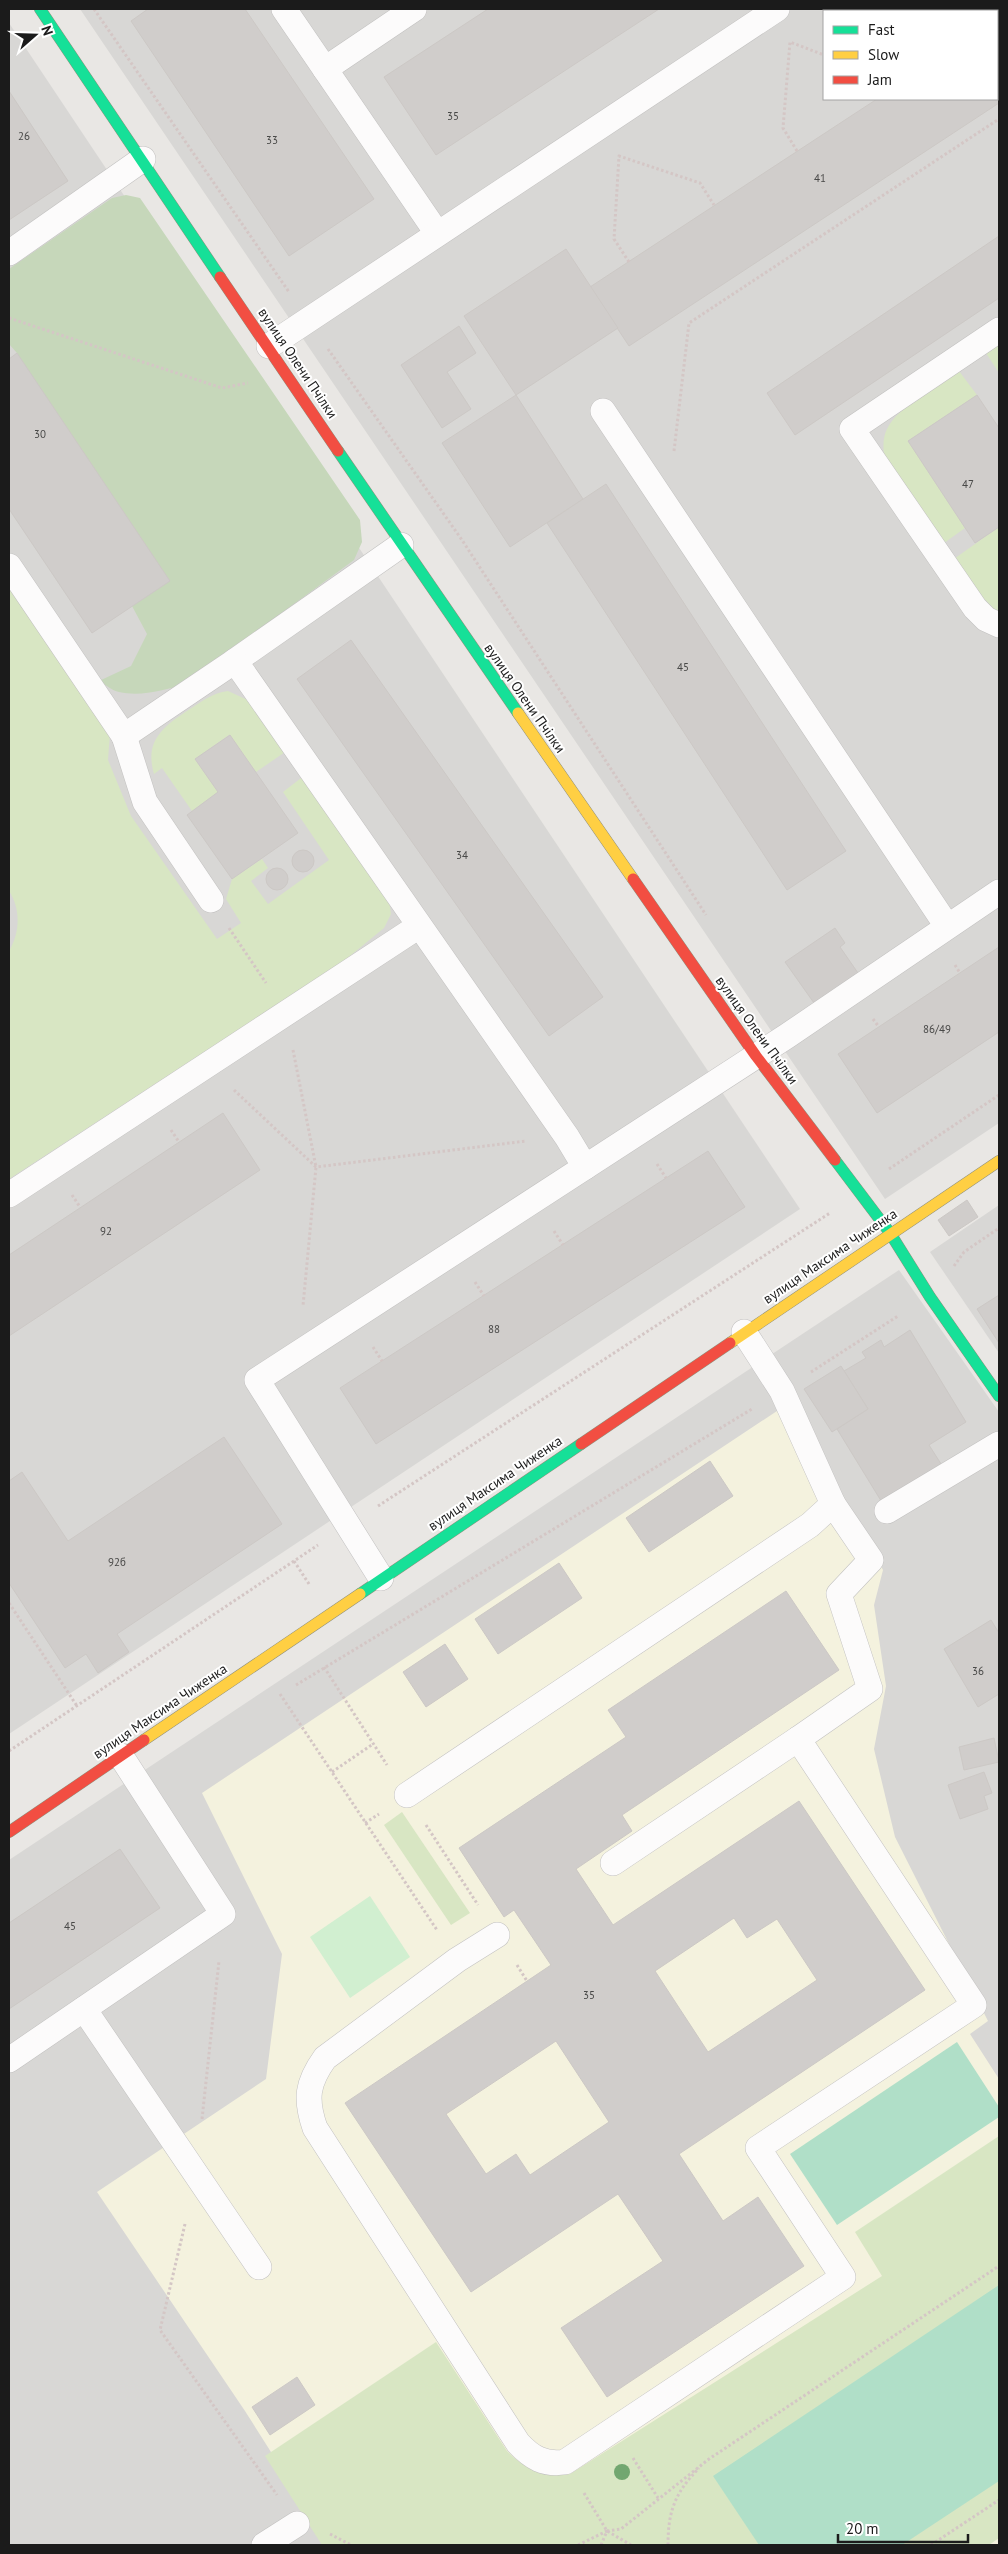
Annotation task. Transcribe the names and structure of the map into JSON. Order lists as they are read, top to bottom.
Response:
{
  "streets": {
    "street": ["вулиця Олени Пчілки", "вулиця Максима Чиженка"]
  },
  "crossings": [
    ["вулиця Олени Пчілки", "вулиця Максима Чиженка"]
  ],
  "house_numbers": [
    "35",
    "26",
    "33",
    "41",
    "30",
    "47",
    "45",
    "34",
    "86/49",
    "92",
    "88",
    "92б",
    "36",
    "45",
    "35"
  ],
  "legend": ["Fast", "Slow", "Jam"],
  "scale_bar": "20 m",
  "north": "right"
}
